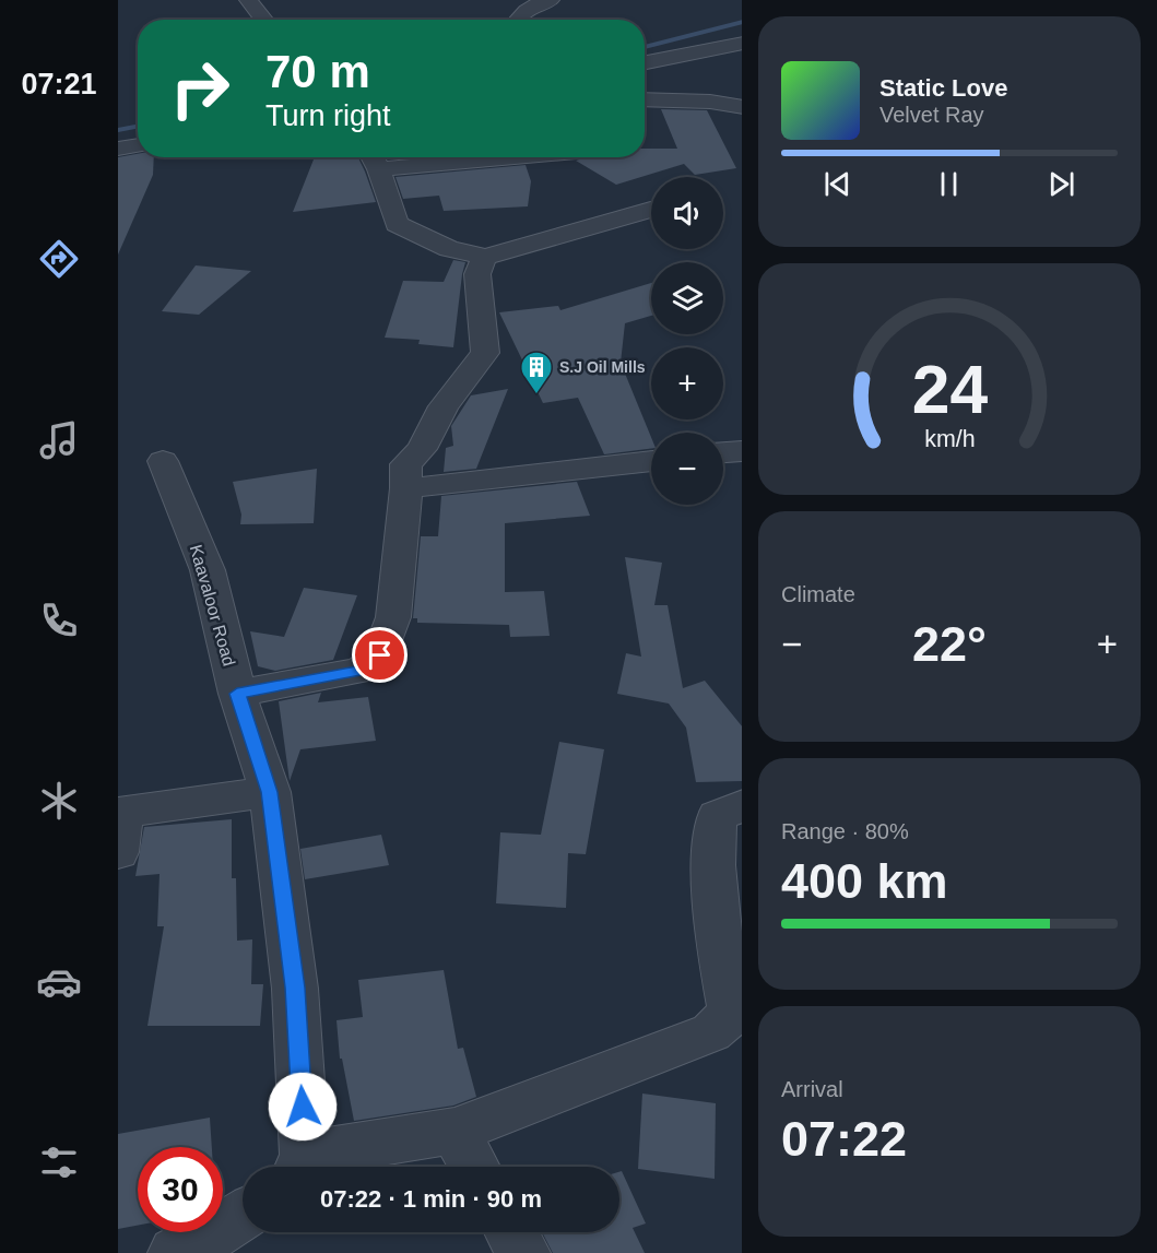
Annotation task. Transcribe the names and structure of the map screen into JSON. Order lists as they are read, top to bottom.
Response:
{
  "streets": {
    "street": ["Kaavaloor Road"]
  },
  "places": {
    "building": ["S.J Oil Mills"]
  },
  "page": {
    "tabs": "07:21",
    "turn": ["70 m", "Turn right"],
    "song": ["Static Love", "Velvet Ray"],
    "map_buttons": ["+", "−"],
    "tile": [
      "Climate",
      ["Range · 80%", "400 km"],
      ["Arrival", "07:22"]
    ],
    "heat": ["−", "22°", "+"],
    "limit": "30",
    "trip": "07:22 · 1 min · 90 m",
    "gauge": ["24", "km/h"]
  }
}
